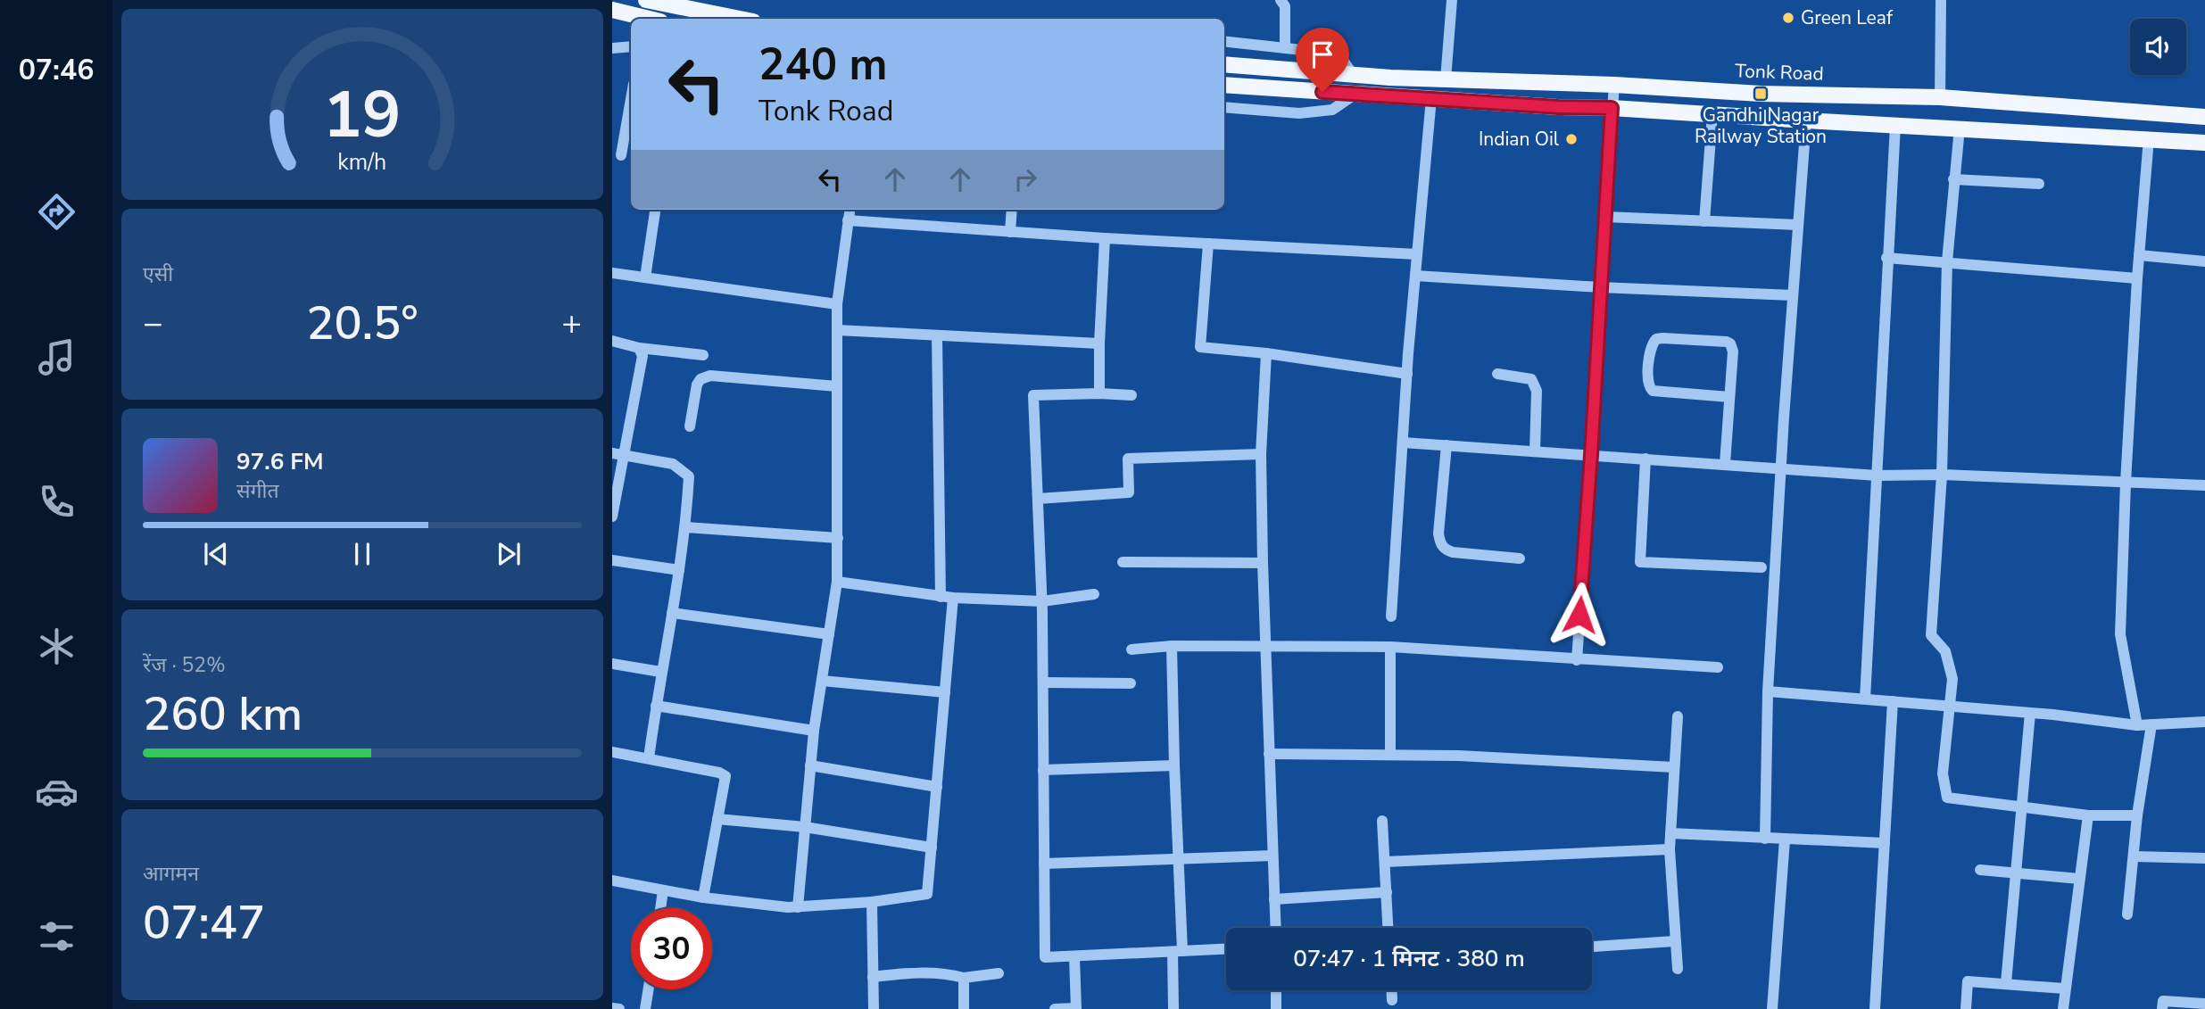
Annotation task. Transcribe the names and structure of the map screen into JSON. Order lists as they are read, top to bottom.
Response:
{
  "streets": {
    "main road": ["Tonk Road"]
  },
  "places": {
    "other": ["Green Leaf", "Indian Oil"],
    "transit": ["Gandhi Nagar Railway Station"]
  },
  "page": {
    "tabs": "07:46",
    "turn": ["240 m", "Tonk Road"],
    "tile": [
      "एसी",
      ["रेंज · 52%", "260 km"],
      ["आगमन", "07:47"]
    ],
    "heat": ["−", "20.5°", "+"],
    "song": ["97.6 FM", "संगीत"],
    "limit": "30",
    "trip": "07:47 · 1 मिनट · 380 m",
    "gauge": ["19", "km/h"]
  }
}
